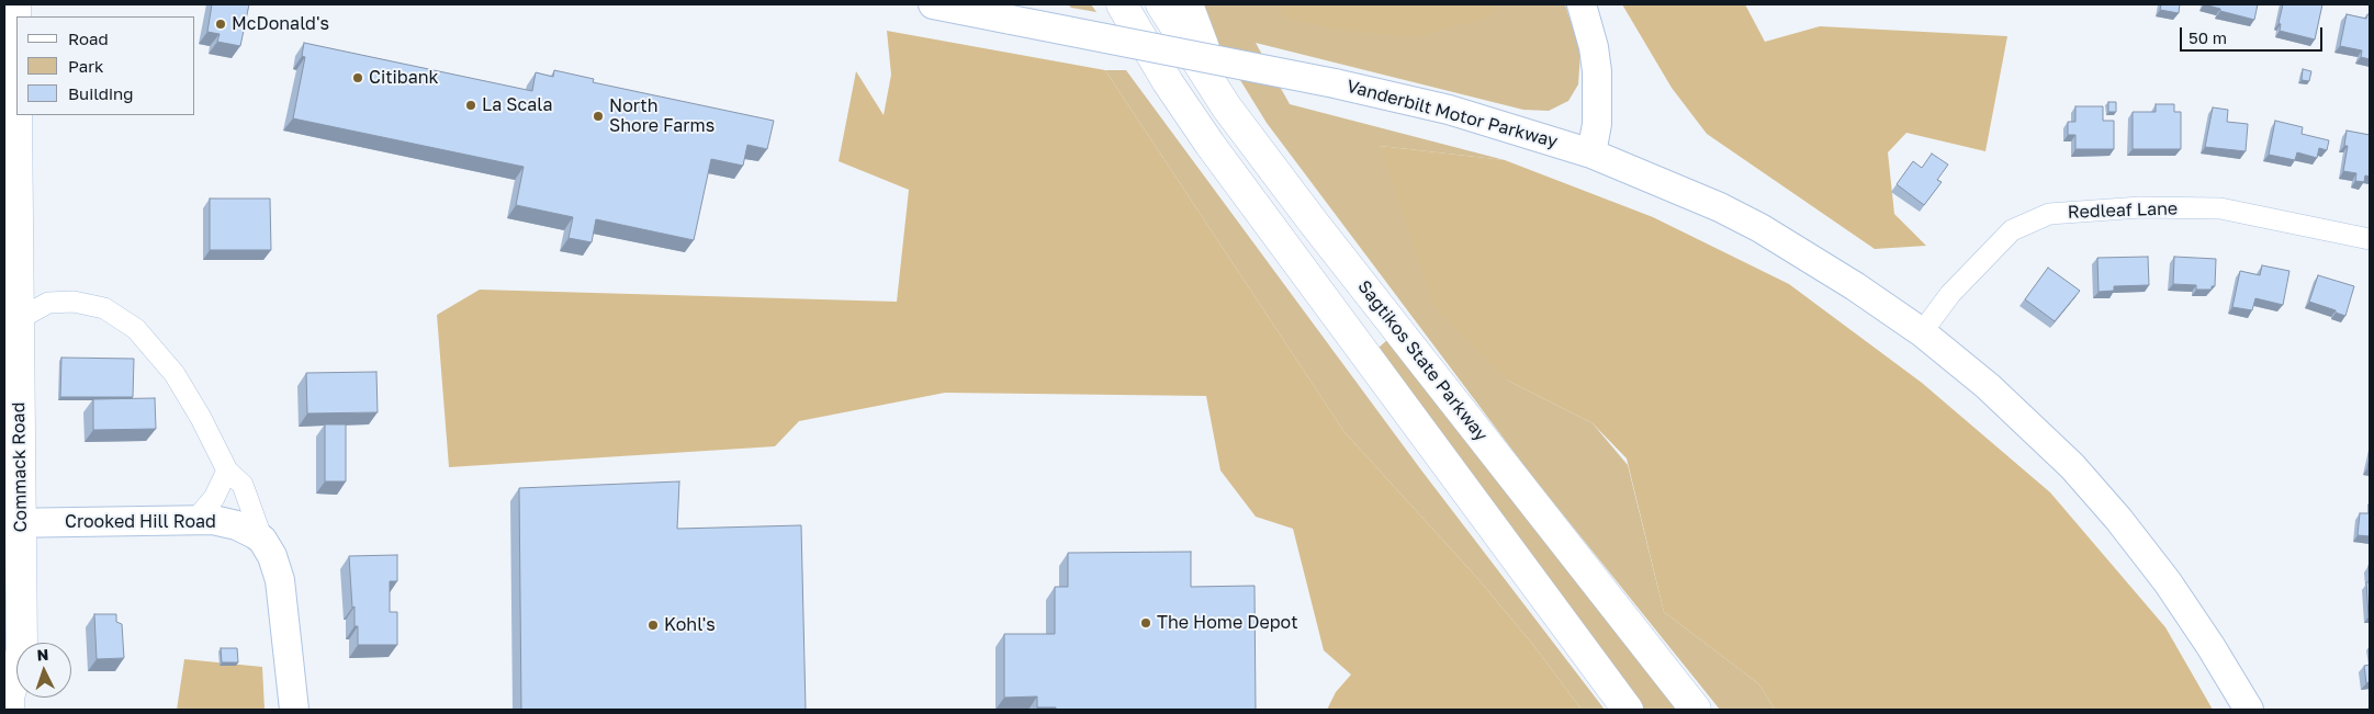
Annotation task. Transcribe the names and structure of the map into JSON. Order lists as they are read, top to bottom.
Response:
{
  "streets": {
    "main road": [
      "Vanderbilt Motor Parkway",
      "Sagtikos State Parkway",
      "Commack Road",
      "Crooked Hill Road"
    ],
    "street": ["Redleaf Lane"]
  },
  "crossings": [
    ["Vanderbilt Motor Parkway", "Redleaf Lane"],
    ["Commack Road", "Crooked Hill Road"]
  ],
  "places": [
    "McDonald's",
    "Citibank",
    "La Scala",
    "North Shore Farms",
    "The Home Depot",
    "Kohl's"
  ],
  "legend": ["Road", "Park", "Building"],
  "scale_bar": "50 m",
  "north": "top"
}
